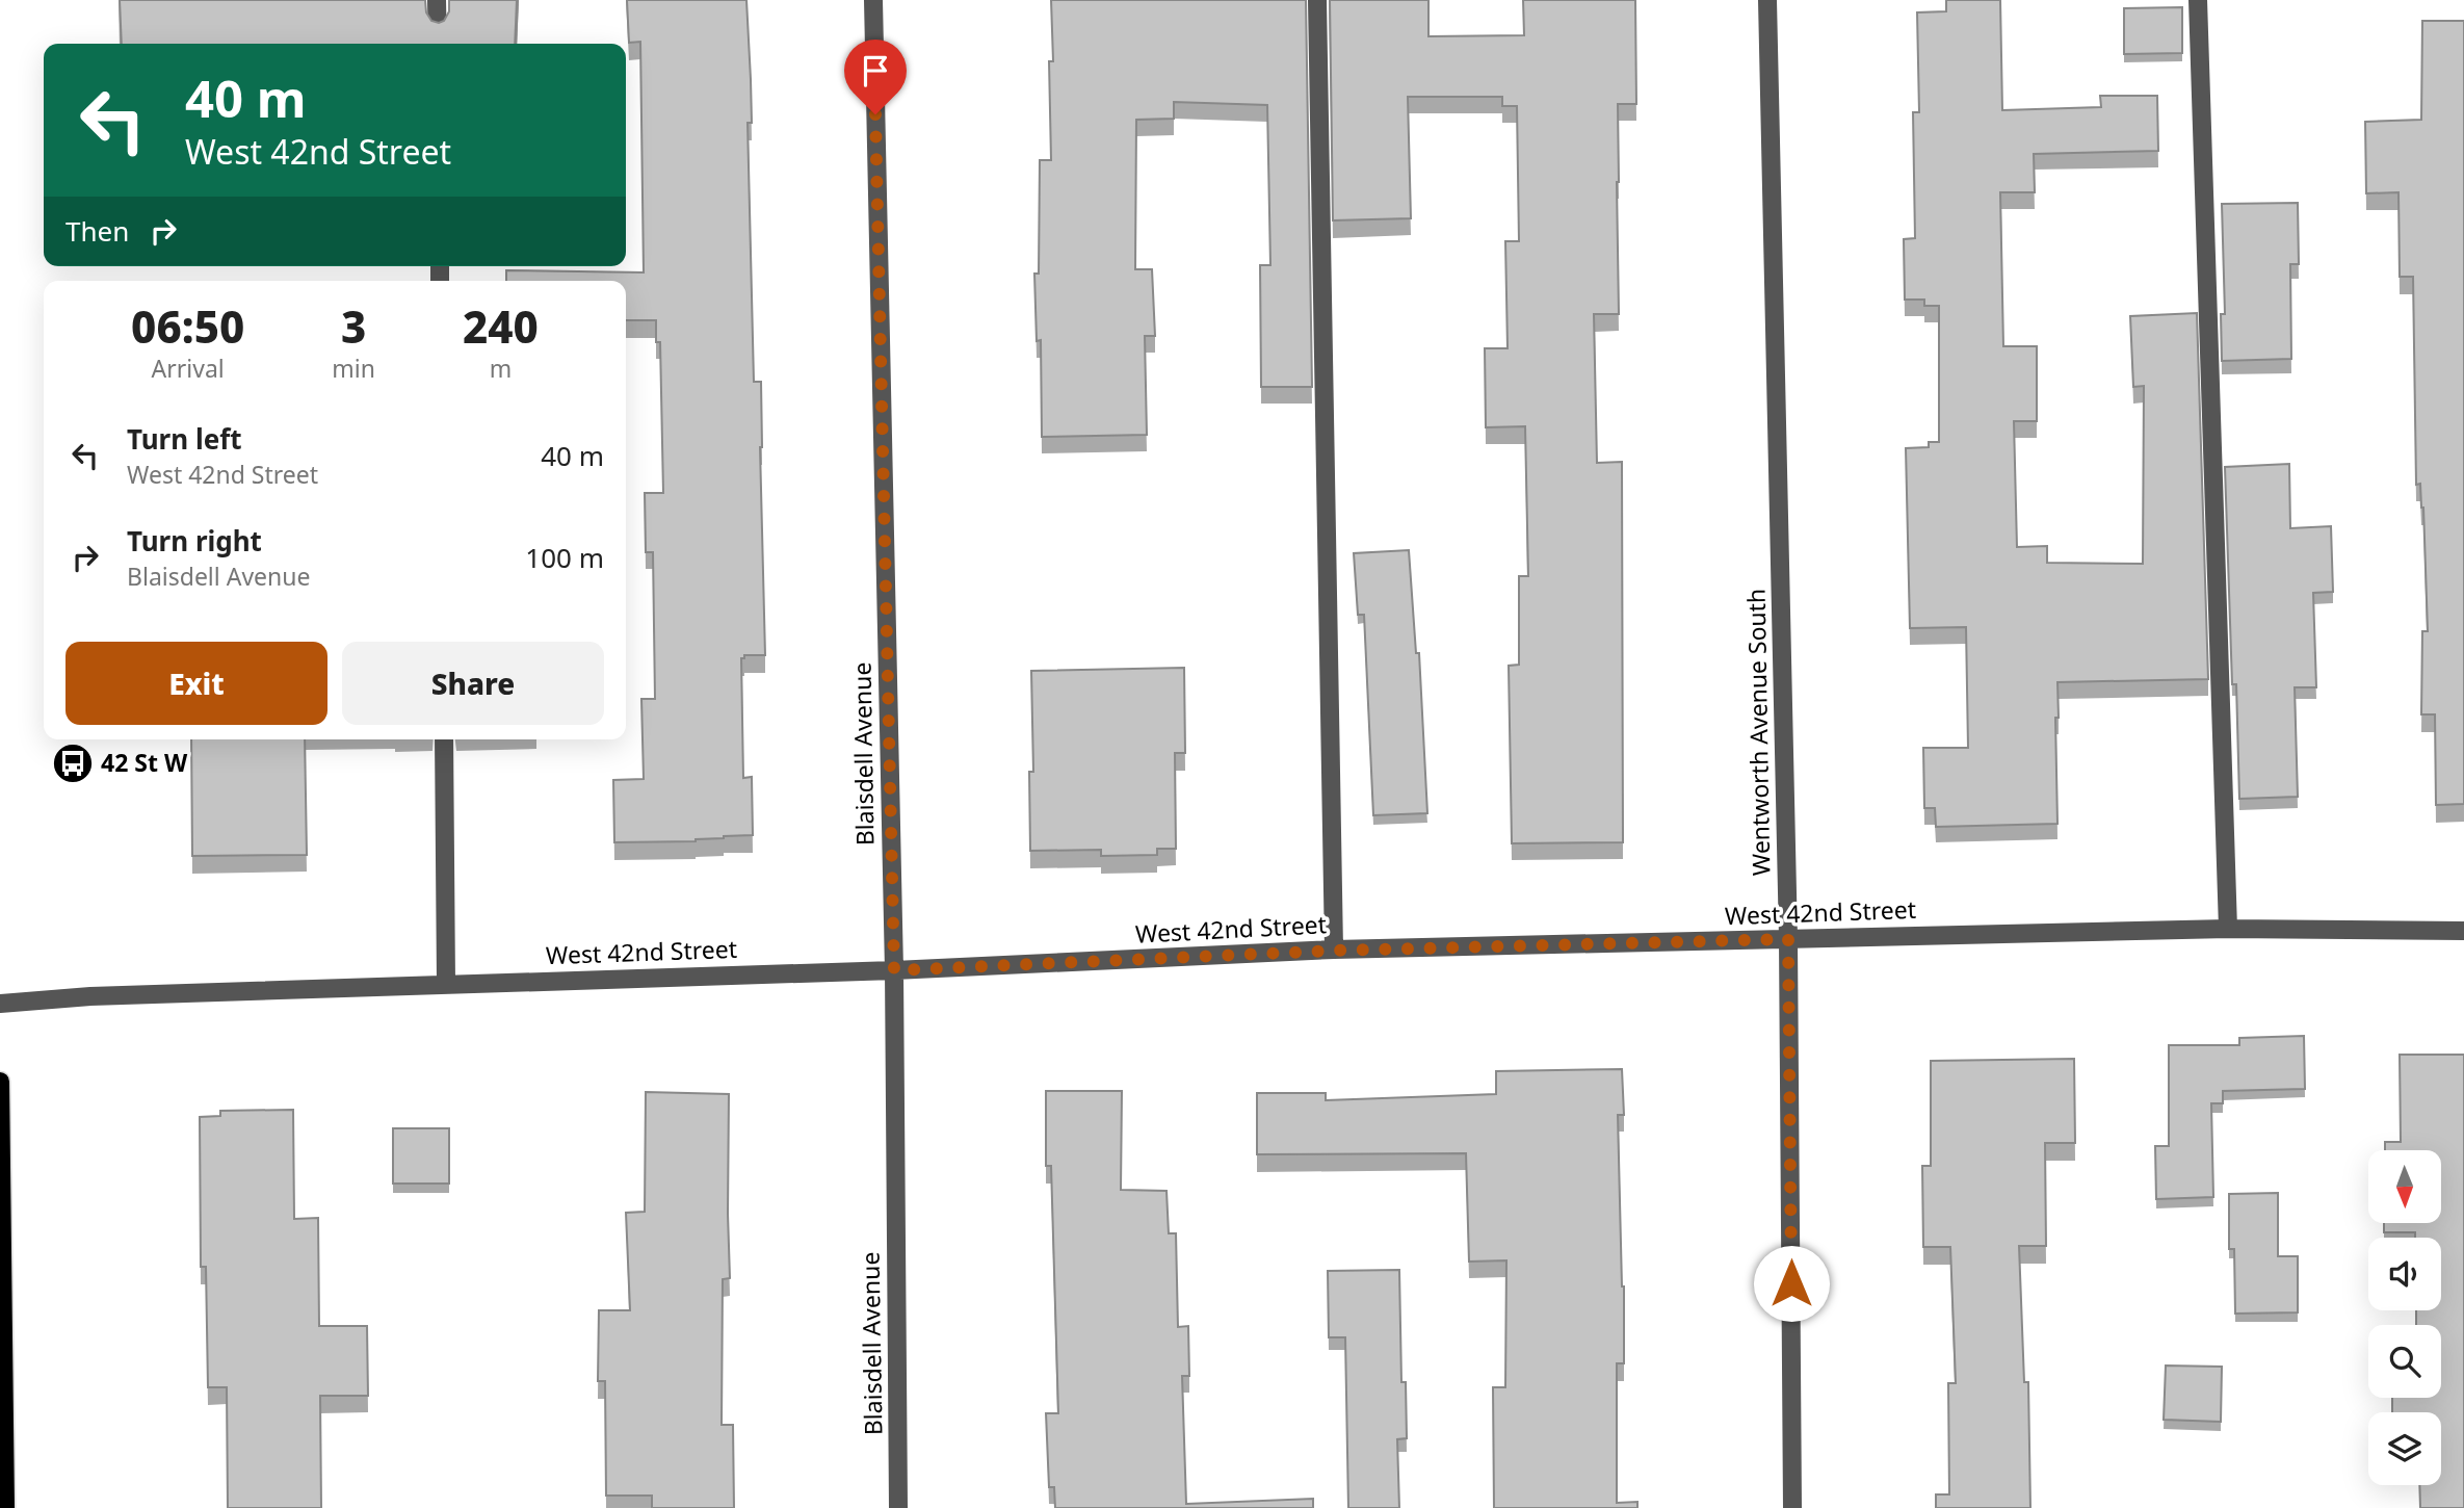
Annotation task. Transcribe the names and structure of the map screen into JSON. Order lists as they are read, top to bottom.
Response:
{
  "streets": {
    "street": ["Wentworth Avenue South", "Blaisdell Avenue", "West 42nd Street"]
  },
  "crossings": [
    ["Wentworth Avenue South", "West 42nd Street"],
    ["Blaisdell Avenue", "West 42nd Street"]
  ],
  "places": {
    "bus stop": ["42 St W"]
  },
  "north": "bottom",
  "page": {
    "turn": ["40 m", "West 42nd Street"],
    "then": "Then",
    "eta": [
      "06:50",
      "Arrival",
      "3",
      "min",
      "240",
      "m"
    ],
    "list": [
      {
        "name": "Turn left",
        "note": "West 42nd Street",
        "value": "40 m"
      },
      {
        "name": "Turn right",
        "note": "Blaisdell Avenue",
        "value": "100 m"
      }
    ],
    "buttons": ["Exit", "Share"]
  }
}
